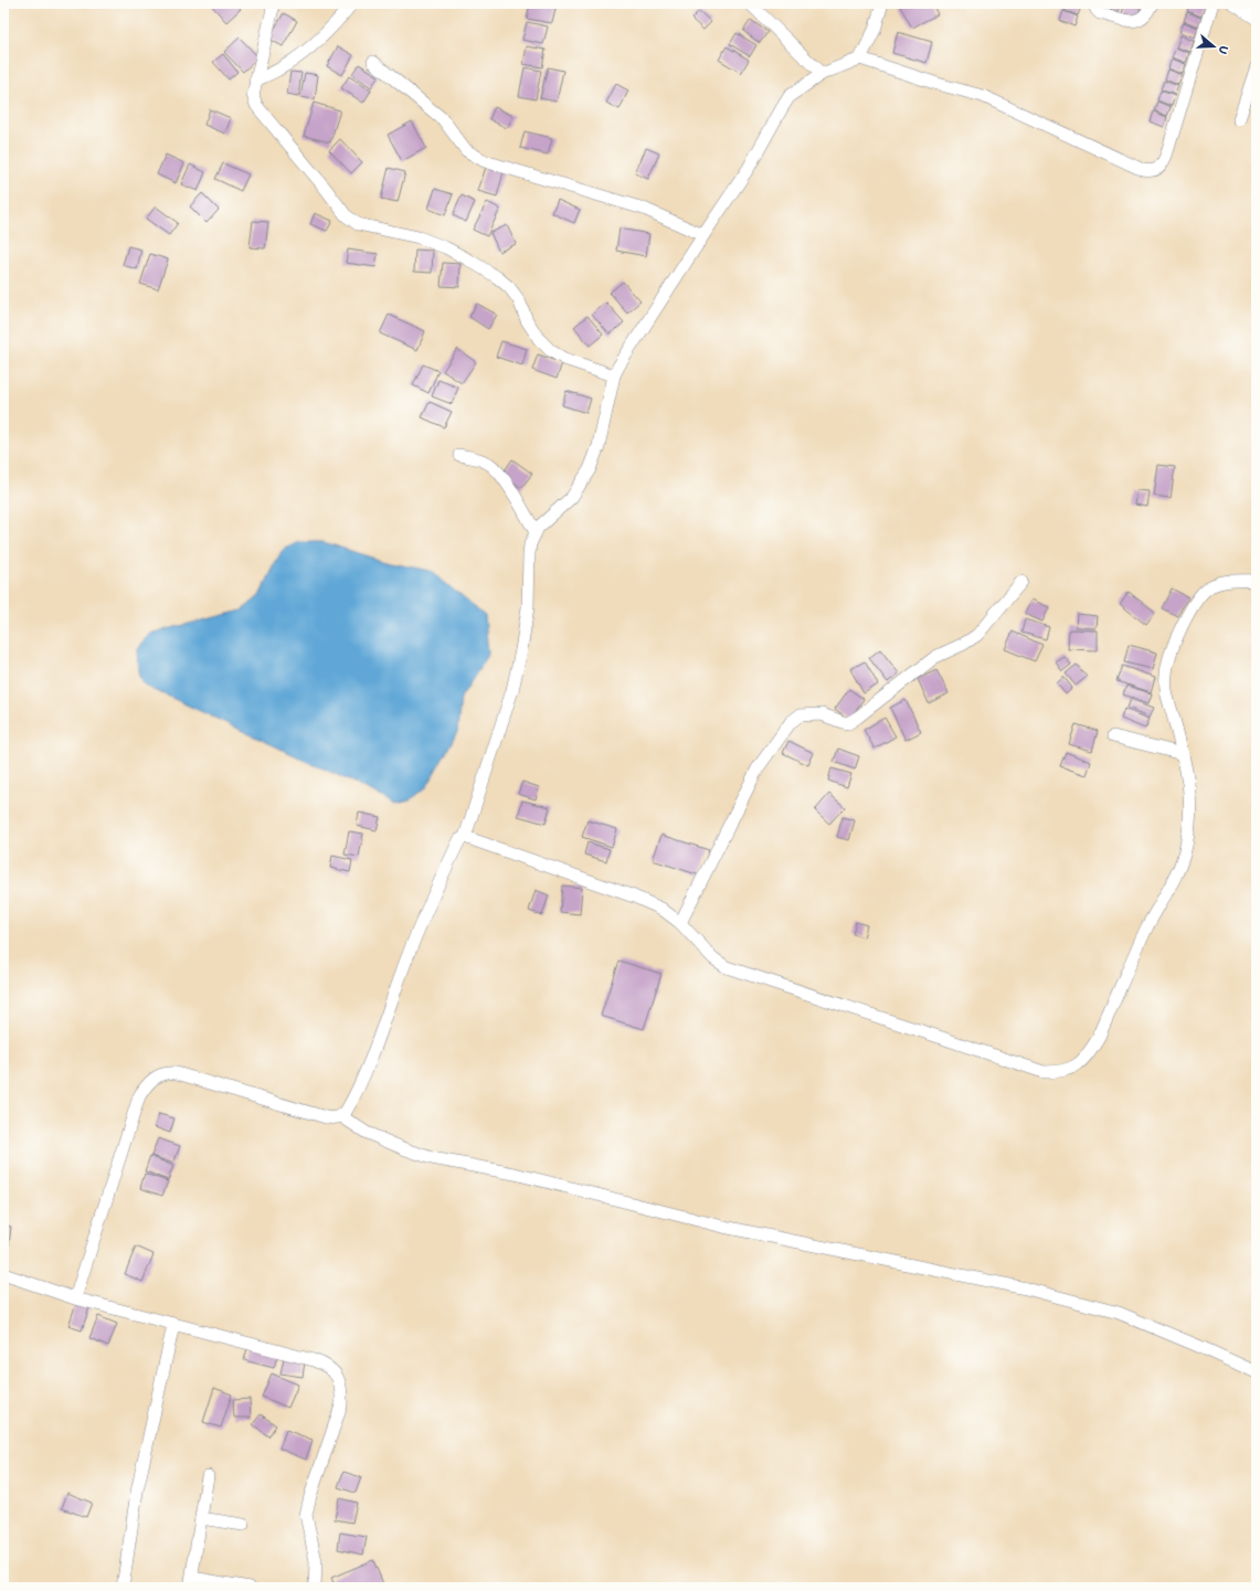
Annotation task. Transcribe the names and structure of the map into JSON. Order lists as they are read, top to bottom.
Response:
{
  "north": "right"
}
